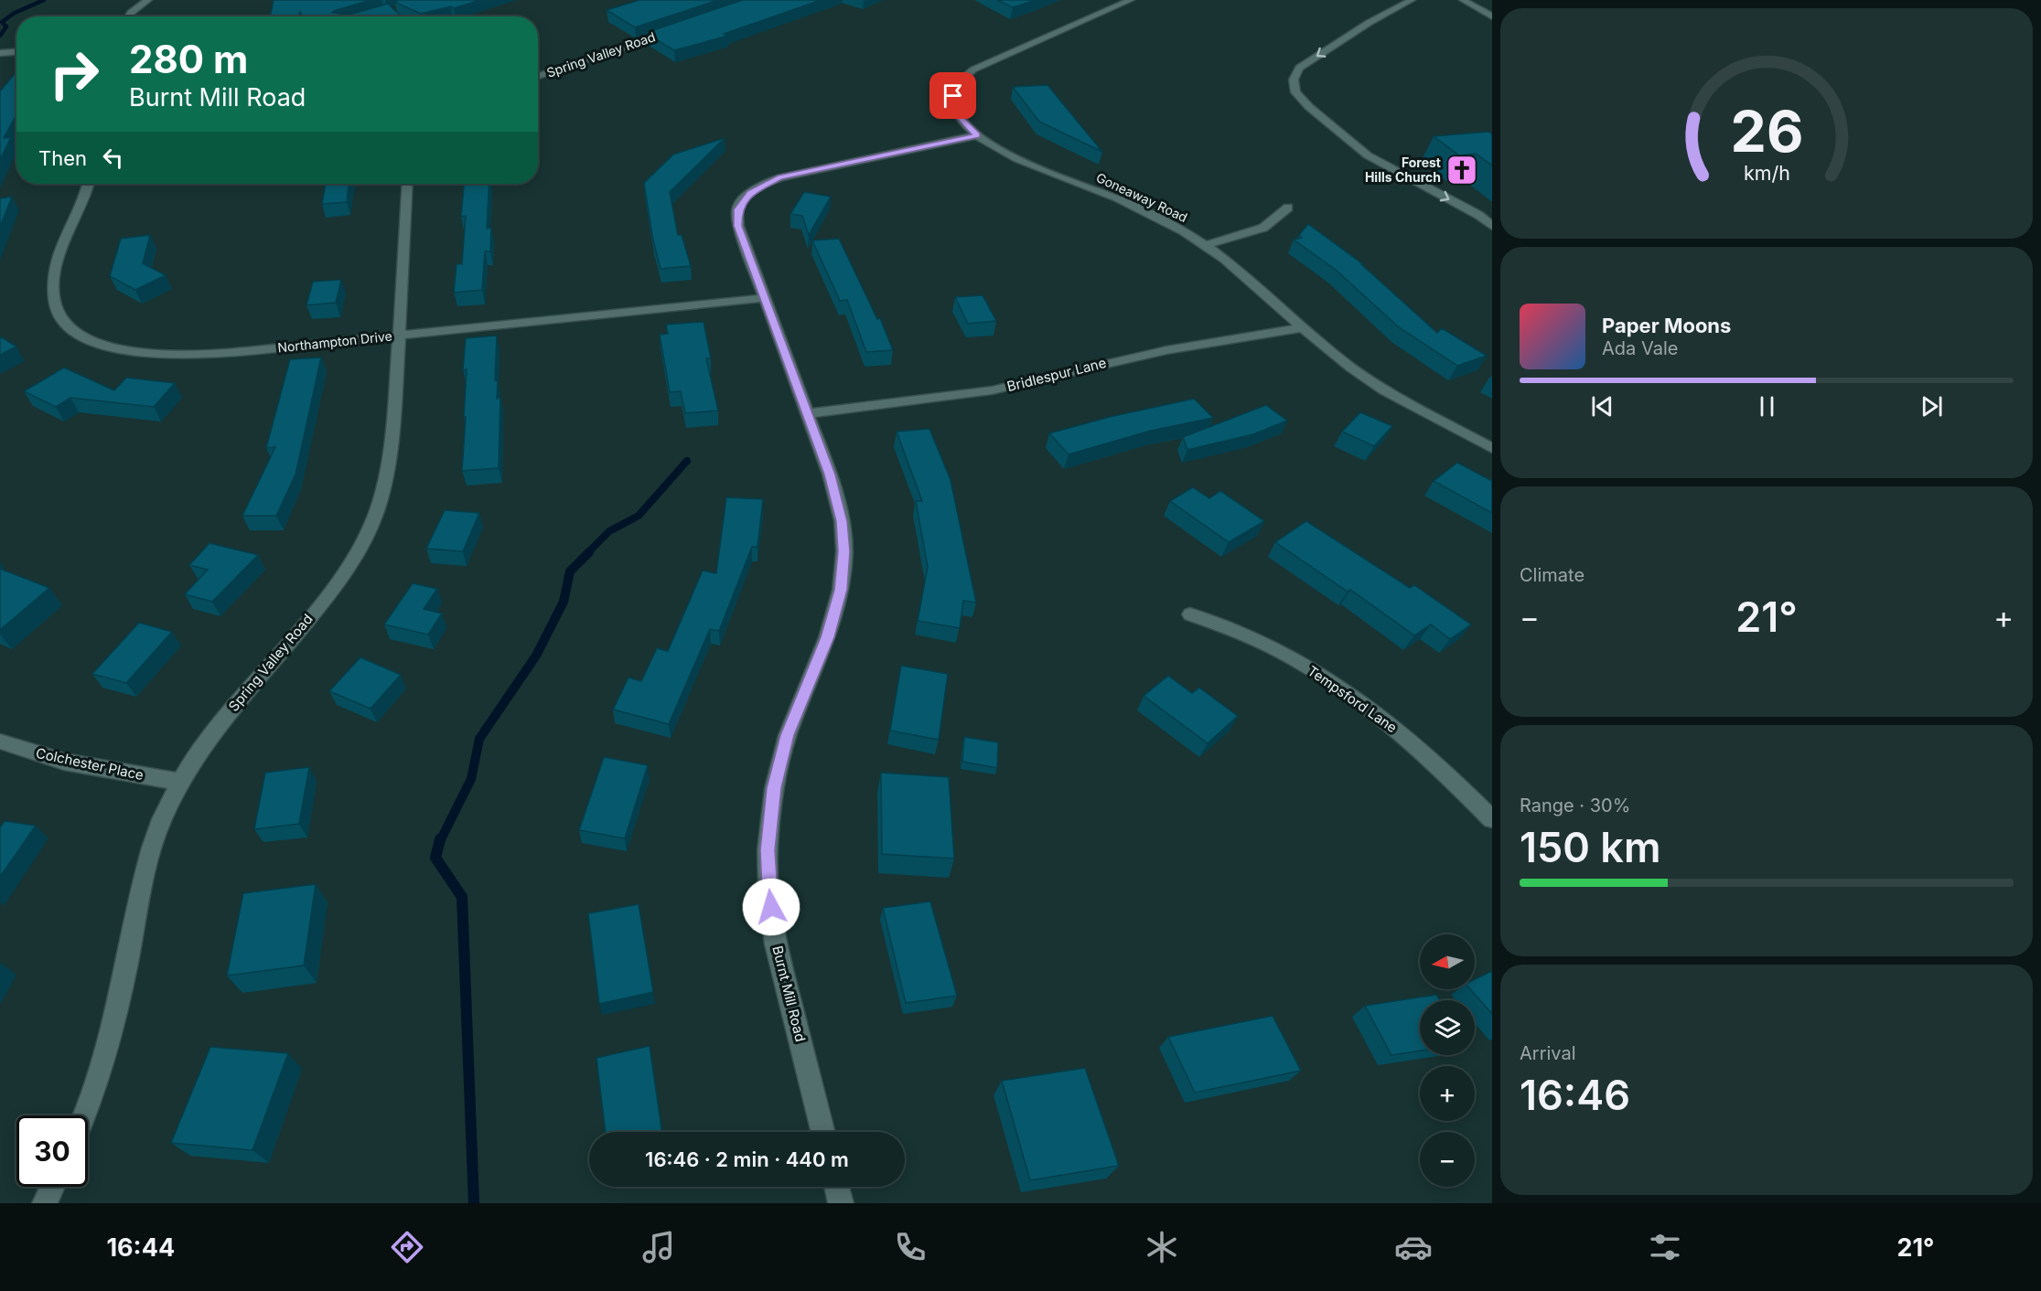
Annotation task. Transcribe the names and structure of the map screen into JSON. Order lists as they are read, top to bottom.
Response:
{
  "streets": {
    "street": [
      "Spring Valley Road",
      "Goneaway Road",
      "Northampton Drive",
      "Bridlespur Lane",
      "Tempsford Lane",
      "Colchester Place",
      "Burnt Mill Road"
    ]
  },
  "crossings": [
    ["Spring Valley Road", "Northampton Drive"],
    ["Spring Valley Road", "Colchester Place"],
    ["Goneaway Road", "Bridlespur Lane"],
    ["Goneaway Road", "Burnt Mill Road"],
    ["Northampton Drive", "Burnt Mill Road"],
    ["Bridlespur Lane", "Burnt Mill Road"]
  ],
  "places": {
    "church": ["Forest Hills Church"]
  },
  "north": "left",
  "page": {
    "turn": ["280 m", "Burnt Mill Road"],
    "then": "Then",
    "song": ["Paper Moons", "Ada Vale"],
    "tile": [
      "Climate",
      ["Range · 30%", "150 km"],
      ["Arrival", "16:46"]
    ],
    "heat": ["−", "21°", "+"],
    "map_buttons": ["+", "−"],
    "limit": "30",
    "trip": "16:46 · 2 min · 440 m",
    "tabs": ["16:44", "21°"],
    "gauge": ["26", "km/h"]
  }
}
